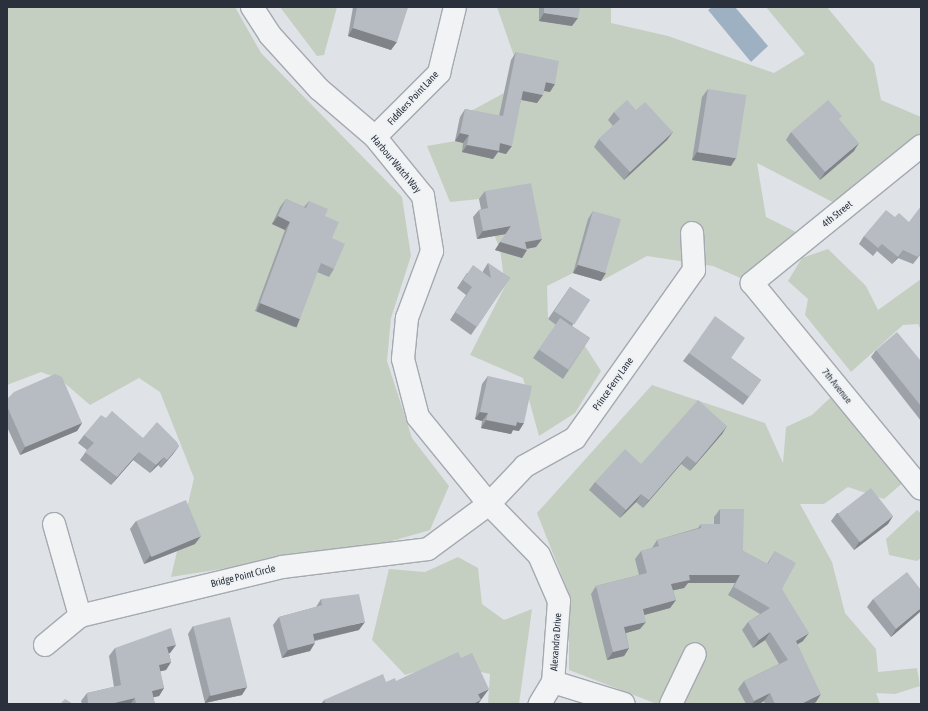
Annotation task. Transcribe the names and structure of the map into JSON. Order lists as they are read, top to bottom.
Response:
{
  "streets": {
    "street": [
      "Fiddlers Point Lane",
      "Harbour Watch Way",
      "4th Street",
      "Prince Ferry Lane",
      "7th Avenue",
      "Bridge Point Circle",
      "Alexandra Drive"
    ]
  },
  "crossings": [
    ["Fiddlers Point Lane", "Harbour Watch Way"],
    ["Harbour Watch Way", "Prince Ferry Lane"],
    ["Harbour Watch Way", "Bridge Point Circle"],
    ["Harbour Watch Way", "Alexandra Drive"],
    ["4th Street", "7th Avenue"],
    ["Prince Ferry Lane", "Bridge Point Circle"],
    ["Prince Ferry Lane", "Alexandra Drive"],
    ["Bridge Point Circle", "Alexandra Drive"]
  ]
}
